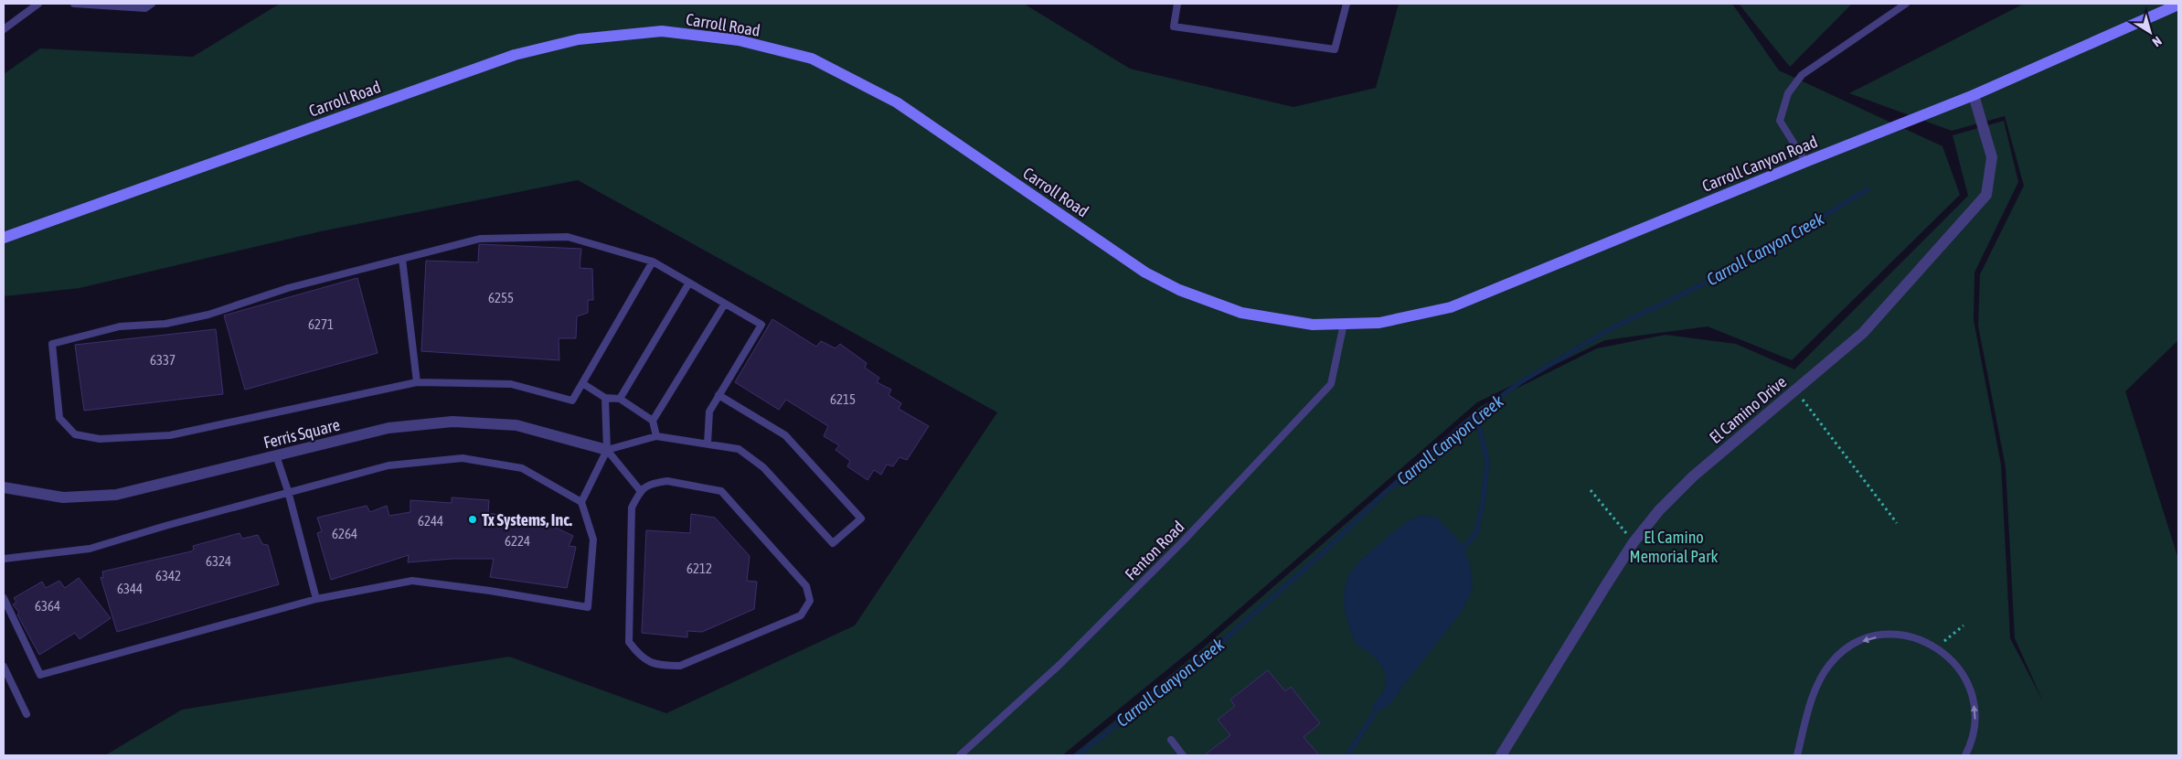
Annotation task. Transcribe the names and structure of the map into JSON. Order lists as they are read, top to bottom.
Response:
{
  "streets": {
    "main road": ["Carroll Road", "Carroll Canyon Road"],
    "street": ["El Camino Drive", "Ferris Square"],
    "lane": ["Fenton Road"]
  },
  "crossings": [
    ["Carroll Road", "Carroll Canyon Road"],
    ["Carroll Road", "Fenton Road"],
    ["Carroll Canyon Road", "El Camino Drive"],
    ["Carroll Canyon Road", "Fenton Road"]
  ],
  "water": ["Carroll Canyon Creek"],
  "parks": ["El Camino Memorial Park"],
  "places": ["Tx Systems, Inc."],
  "house_numbers": [
    "6255",
    "6271",
    "6337",
    "6215",
    "6244",
    "6264",
    "6224",
    "6324",
    "6212",
    "6342",
    "6344",
    "6364"
  ],
  "north": "bottom right"
}
